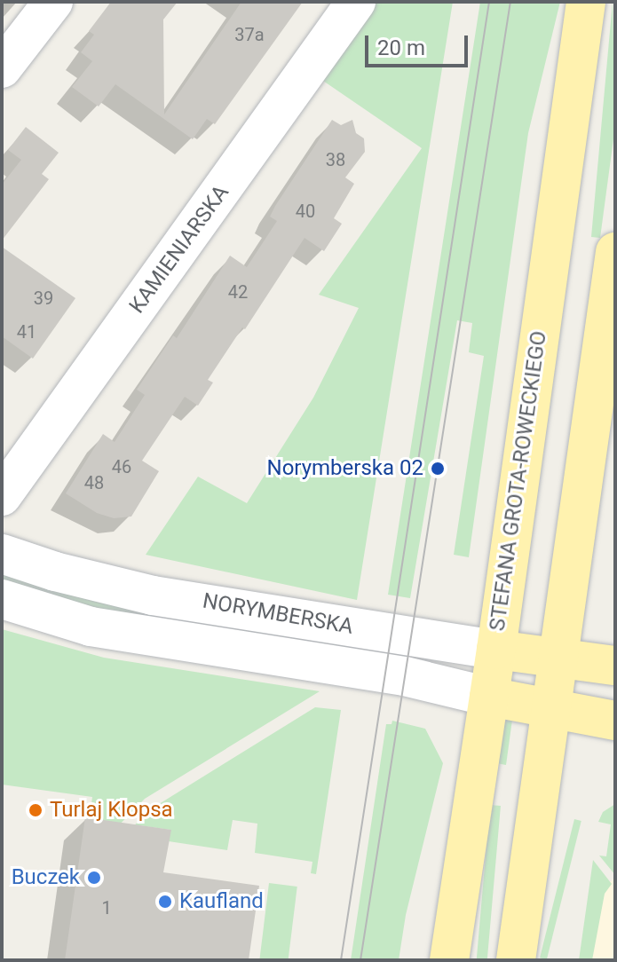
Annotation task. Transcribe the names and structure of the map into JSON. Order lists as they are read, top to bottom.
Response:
{
  "streets": {
    "main road": ["STEFANA GROTA-ROWECKIEGO", "NORYMBERSKA"],
    "street": ["KAMIENIARSKA"]
  },
  "crossings": [
    ["STEFANA GROTA-ROWECKIEGO", "NORYMBERSKA"]
  ],
  "places": [
    "Norymberska 02",
    "Turlaj Klopsa",
    "Buczek",
    "Kaufland"
  ],
  "house_numbers": [
    "37a",
    "38",
    "40",
    "42",
    "39",
    "41",
    "46",
    "48",
    "1"
  ],
  "scale_bar": "20 m"
}
